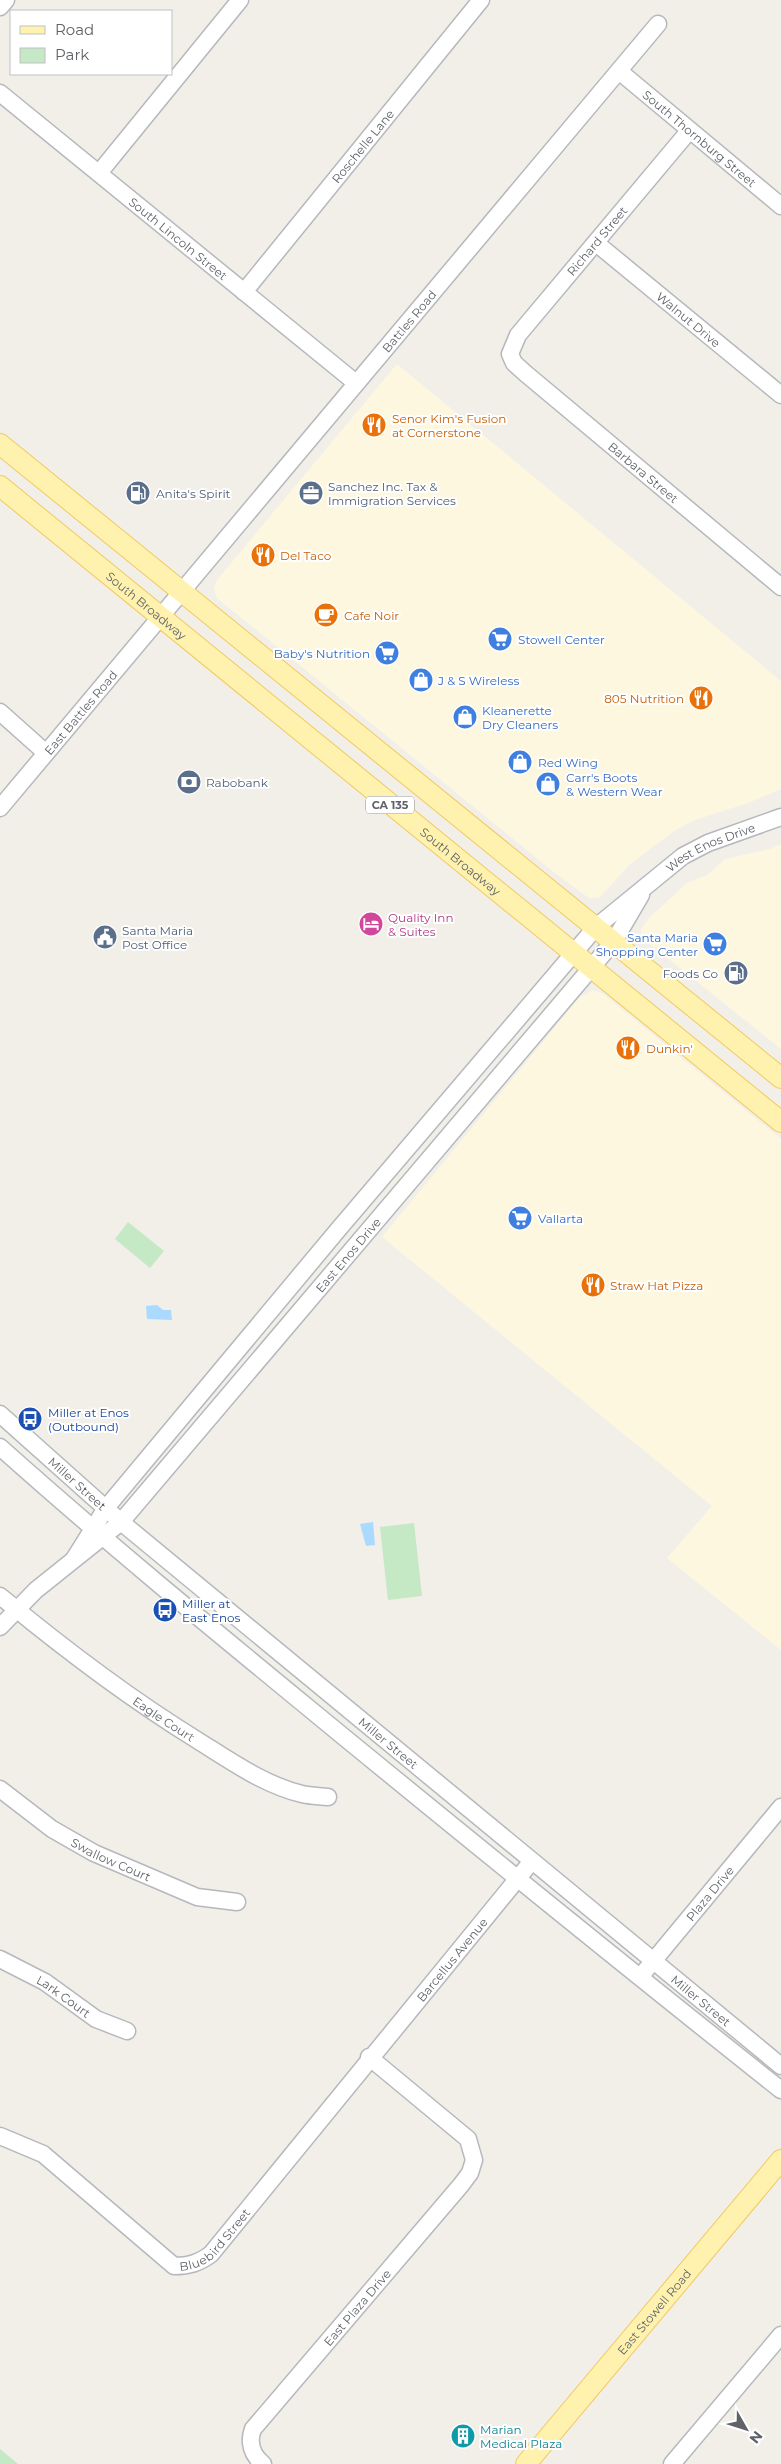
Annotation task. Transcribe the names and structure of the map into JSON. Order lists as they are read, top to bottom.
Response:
{
  "streets": {
    "main road": ["South Broadway", "CA 135", "East Stowell Road"],
    "street": [
      "South Thornburg Street",
      "Roschelle Lane",
      "South Lincoln Street",
      "Richard Street",
      "Walnut Drive",
      "Battles Road",
      "Barbara Street",
      "East Battles Road",
      "West Enos Drive",
      "East Enos Drive",
      "Miller Street",
      "Eagle Court",
      "Swallow Court",
      "Plaza Drive",
      "Barcellus Avenue",
      "Lark Court",
      "Bluebird Street",
      "East Plaza Drive"
    ]
  },
  "crossings": [
    ["South Thornburg Street", "Richard Street"],
    ["South Thornburg Street", "Battles Road"],
    ["Roschelle Lane", "South Lincoln Street"],
    ["South Lincoln Street", "Battles Road"],
    ["Richard Street", "Walnut Drive"],
    ["Richard Street", "Barbara Street"],
    ["Battles Road", "South Broadway"],
    ["Battles Road", "East Battles Road"],
    ["Battles Road", "CA 135"],
    ["South Broadway", "East Battles Road"],
    ["South Broadway", "East Enos Drive"],
    ["CA 135", "West Enos Drive"],
    ["CA 135", "East Enos Drive"],
    ["West Enos Drive", "East Enos Drive"],
    ["East Enos Drive", "Miller Street"],
    ["East Enos Drive", "Eagle Court"],
    ["Miller Street", "Plaza Drive"],
    ["Miller Street", "Barcellus Avenue"],
    ["Barcellus Avenue", "Bluebird Street"],
    ["Barcellus Avenue", "East Plaza Drive"],
    ["Bluebird Street", "East Plaza Drive"]
  ],
  "places": {
    "restaurant": [
      "Senor Kim's Fusion at Cornerstone",
      "Del Taco",
      "805 Nutrition",
      "Dunkin'",
      "Straw Hat Pizza"
    ],
    "fuel station": ["Anita's Spirit", "Foods Co"],
    "office": ["Sanchez Inc. Tax & Immigration Services"],
    "cafe": ["Cafe Noir"],
    "supermarket": [
      "Stowell Center",
      "Baby's Nutrition",
      "Santa Maria Shopping Center",
      "Vallarta"
    ],
    "shop": [
      "J & S Wireless",
      "Kleanerette Dry Cleaners",
      "Red Wing",
      "Carr's Boots & Western Wear"
    ],
    "bank": ["Rabobank"],
    "hotel": ["Quality Inn & Suites"],
    "public building": ["Santa Maria Post Office"],
    "bus stop": ["Miller at Enos (Outbound)", "Miller at East Enos"],
    "building": ["Marian Medical Plaza"]
  },
  "legend": ["Road", "Park"],
  "north": "bottom right"
}
